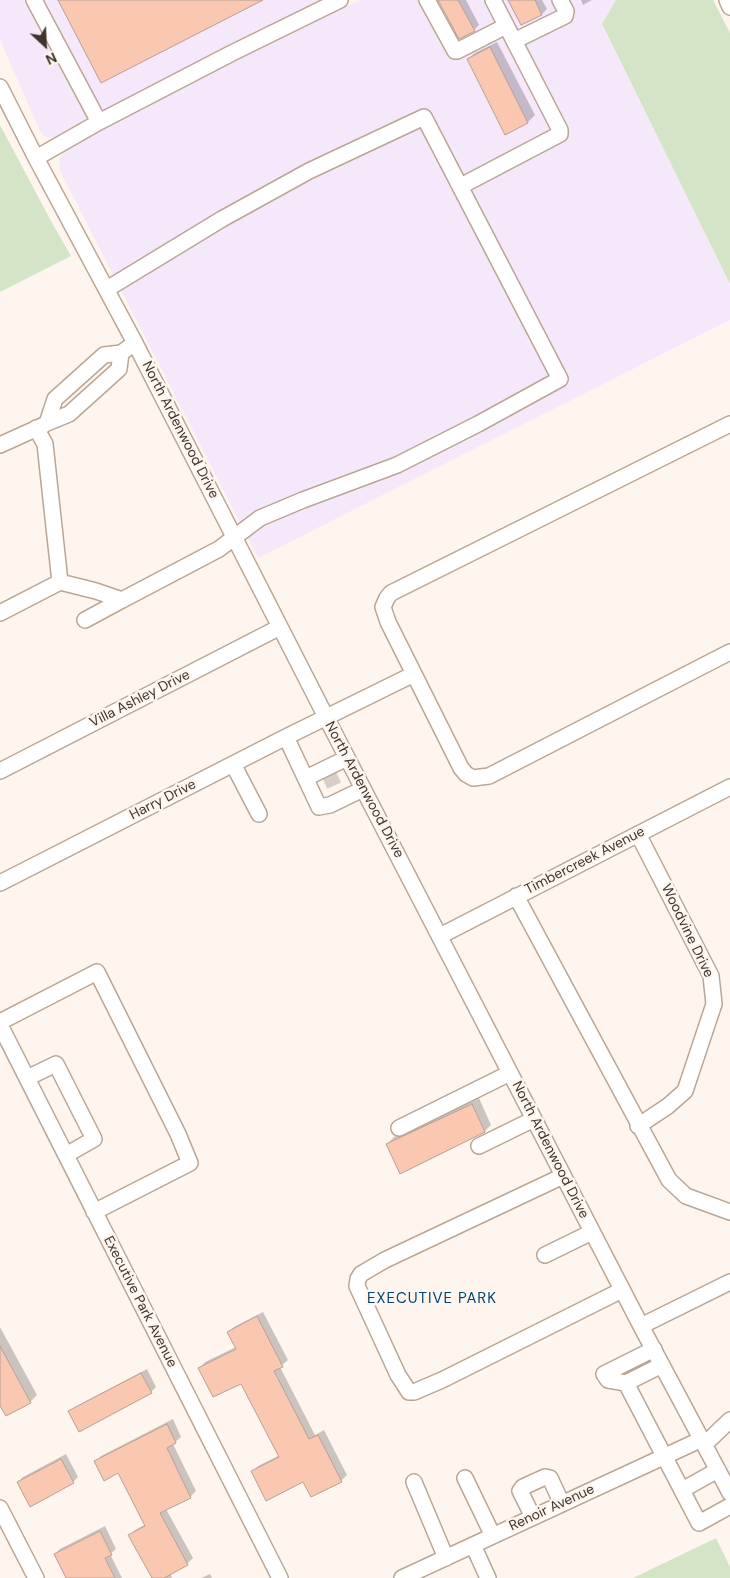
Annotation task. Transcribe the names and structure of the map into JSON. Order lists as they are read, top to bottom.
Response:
{
  "streets": {
    "street": [
      "North Ardenwood Drive",
      "Villa Ashley Drive",
      "Harry Drive",
      "Timbercreek Avenue",
      "Woodvine Drive",
      "Executive Park Avenue",
      "Renoir Avenue"
    ]
  },
  "crossings": [
    ["North Ardenwood Drive", "Villa Ashley Drive"],
    ["North Ardenwood Drive", "Harry Drive"],
    ["North Ardenwood Drive", "Timbercreek Avenue"],
    ["North Ardenwood Drive", "Renoir Avenue"],
    ["Timbercreek Avenue", "Woodvine Drive"]
  ],
  "districts": ["EXECUTIVE PARK"],
  "north": "bottom right"
}
